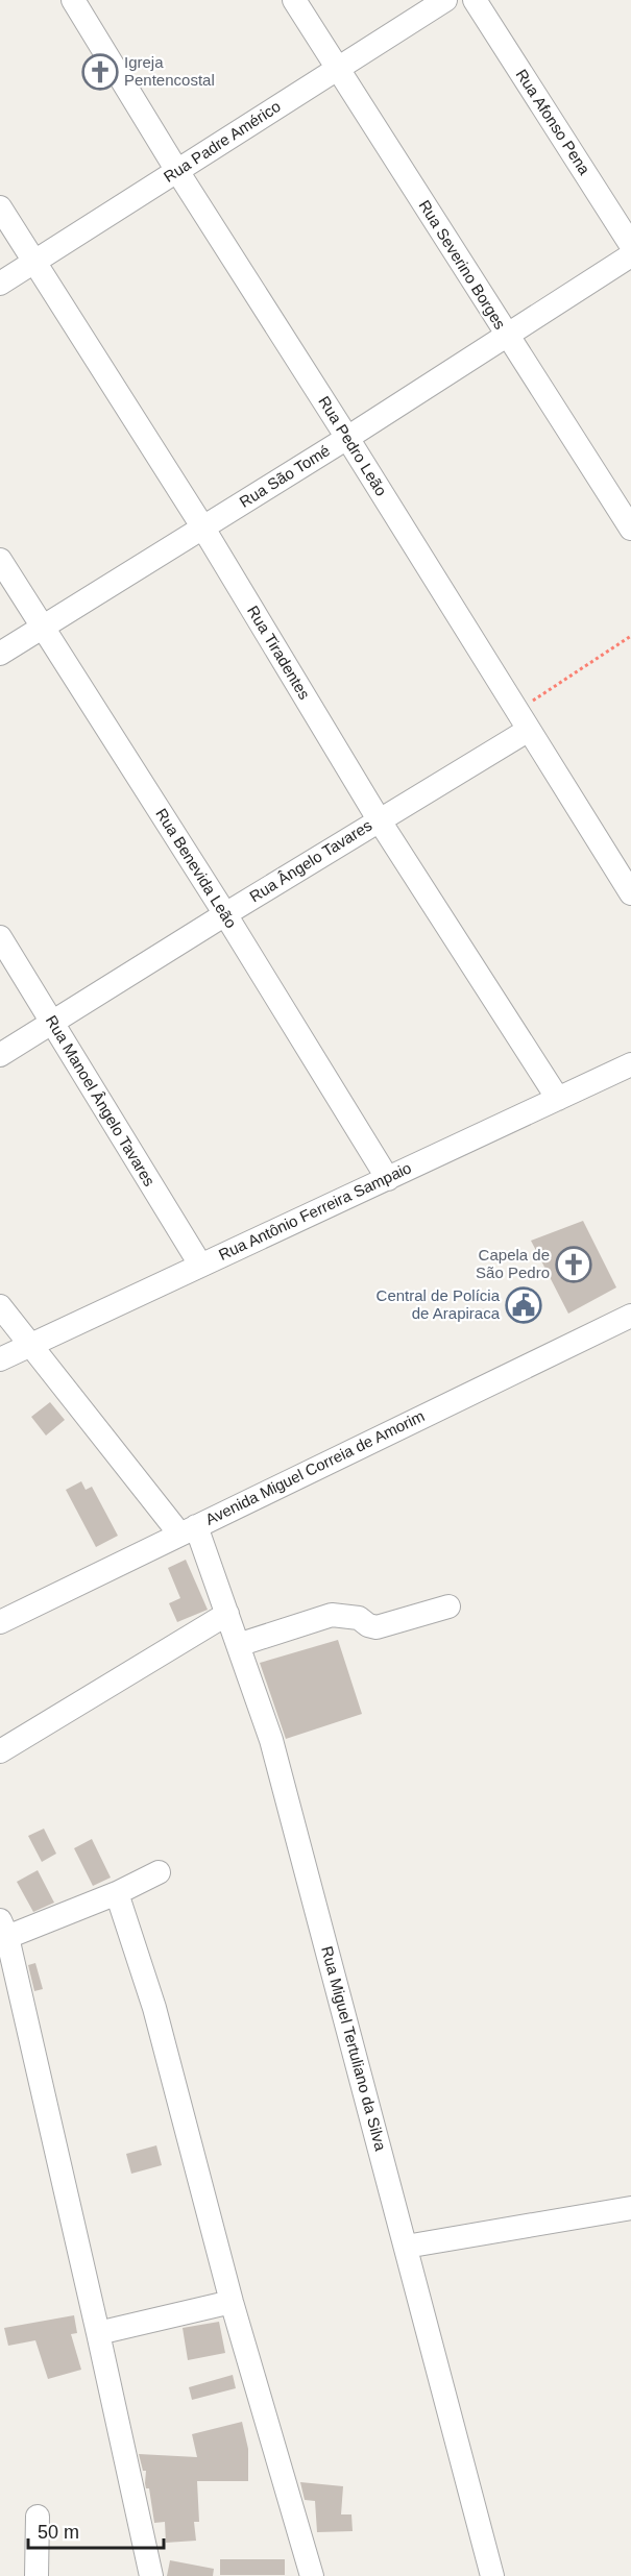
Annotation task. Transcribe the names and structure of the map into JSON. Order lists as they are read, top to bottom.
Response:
{
  "streets": {
    "street": [
      "Rua Afonso Pena",
      "Rua Padre Américo",
      "Rua Severino Borges",
      "Rua Pedro Leão",
      "Rua São Tomé",
      "Rua Tiradentes",
      "Rua Ângelo Tavares",
      "Rua Benevida Leão",
      "Rua Manoel Ângelo Tavares",
      "Rua Antônio Ferreira Sampaio",
      "Avenida Miguel Correia de Amorim",
      "Rua Miguel Tertuliano da Silva"
    ]
  },
  "crossings": [
    ["Rua Padre Américo", "Rua Severino Borges"],
    ["Rua Padre Américo", "Rua Pedro Leão"],
    ["Rua Padre Américo", "Rua Tiradentes"],
    ["Rua Severino Borges", "Rua São Tomé"],
    ["Rua Pedro Leão", "Rua São Tomé"],
    ["Rua Pedro Leão", "Rua Ângelo Tavares"],
    ["Rua São Tomé", "Rua Tiradentes"],
    ["Rua São Tomé", "Rua Benevida Leão"],
    ["Rua Tiradentes", "Rua Ângelo Tavares"],
    ["Rua Tiradentes", "Rua Antônio Ferreira Sampaio"],
    ["Rua Ângelo Tavares", "Rua Benevida Leão"],
    ["Rua Ângelo Tavares", "Rua Manoel Ângelo Tavares"],
    ["Rua Benevida Leão", "Rua Antônio Ferreira Sampaio"],
    ["Rua Manoel Ângelo Tavares", "Rua Antônio Ferreira Sampaio"],
    ["Rua Antônio Ferreira Sampaio", "Rua Miguel Tertuliano da Silva"],
    ["Avenida Miguel Correia de Amorim", "Rua Miguel Tertuliano da Silva"]
  ],
  "places": {
    "church": ["Igreja Pentencostal", "Capela de São Pedro"],
    "public building": ["Central de Polícia de Arapiraca"]
  },
  "scale_bar": "50 m"
}
